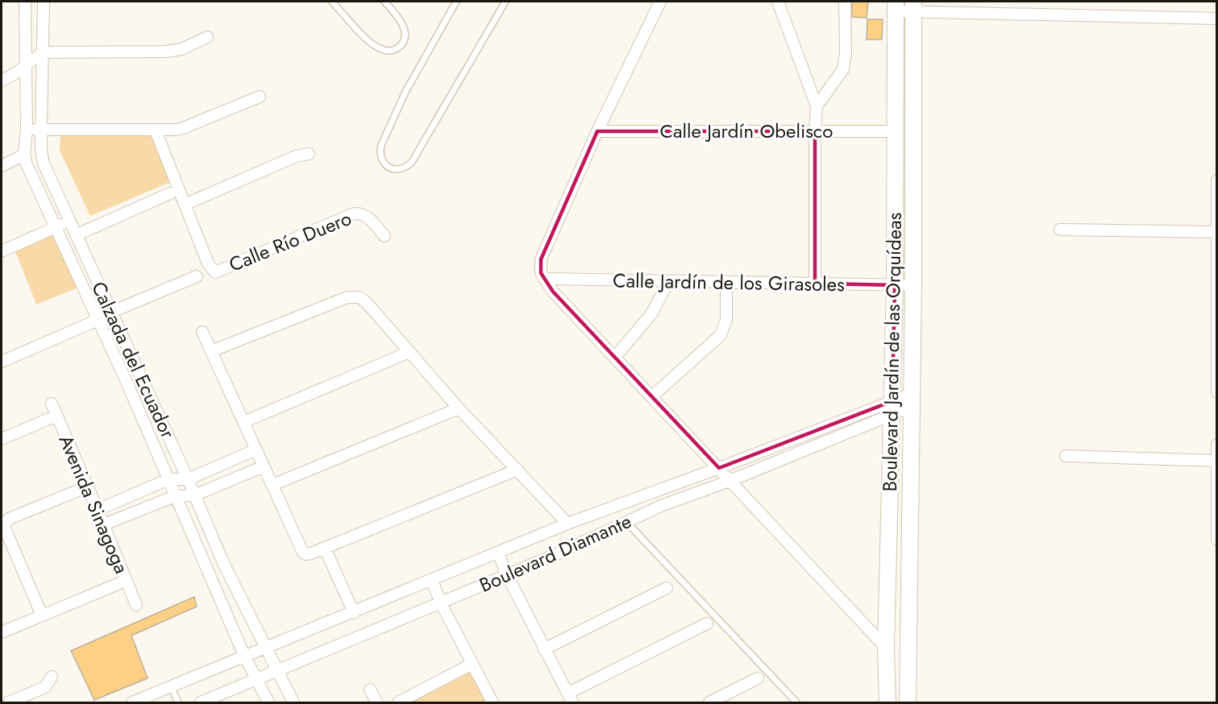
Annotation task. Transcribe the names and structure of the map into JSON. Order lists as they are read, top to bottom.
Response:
{
  "streets": {
    "street": [
      "Calle Jardín Obelisco",
      "Calle Río Duero",
      "Calle Jardín de los Girasoles",
      "Boulevard Jardín de las Orquídeas",
      "Calzada del Ecuador",
      "Avenida Sinagoga",
      "Boulevard Diamante"
    ]
  },
  "crossings": [
    ["Calle Jardín Obelisco", "Boulevard Jardín de las Orquídeas"],
    ["Calle Jardín de los Girasoles", "Boulevard Jardín de las Orquídeas"],
    ["Boulevard Jardín de las Orquídeas", "Boulevard Diamante"],
    ["Calzada del Ecuador", "Boulevard Diamante"]
  ]
}
